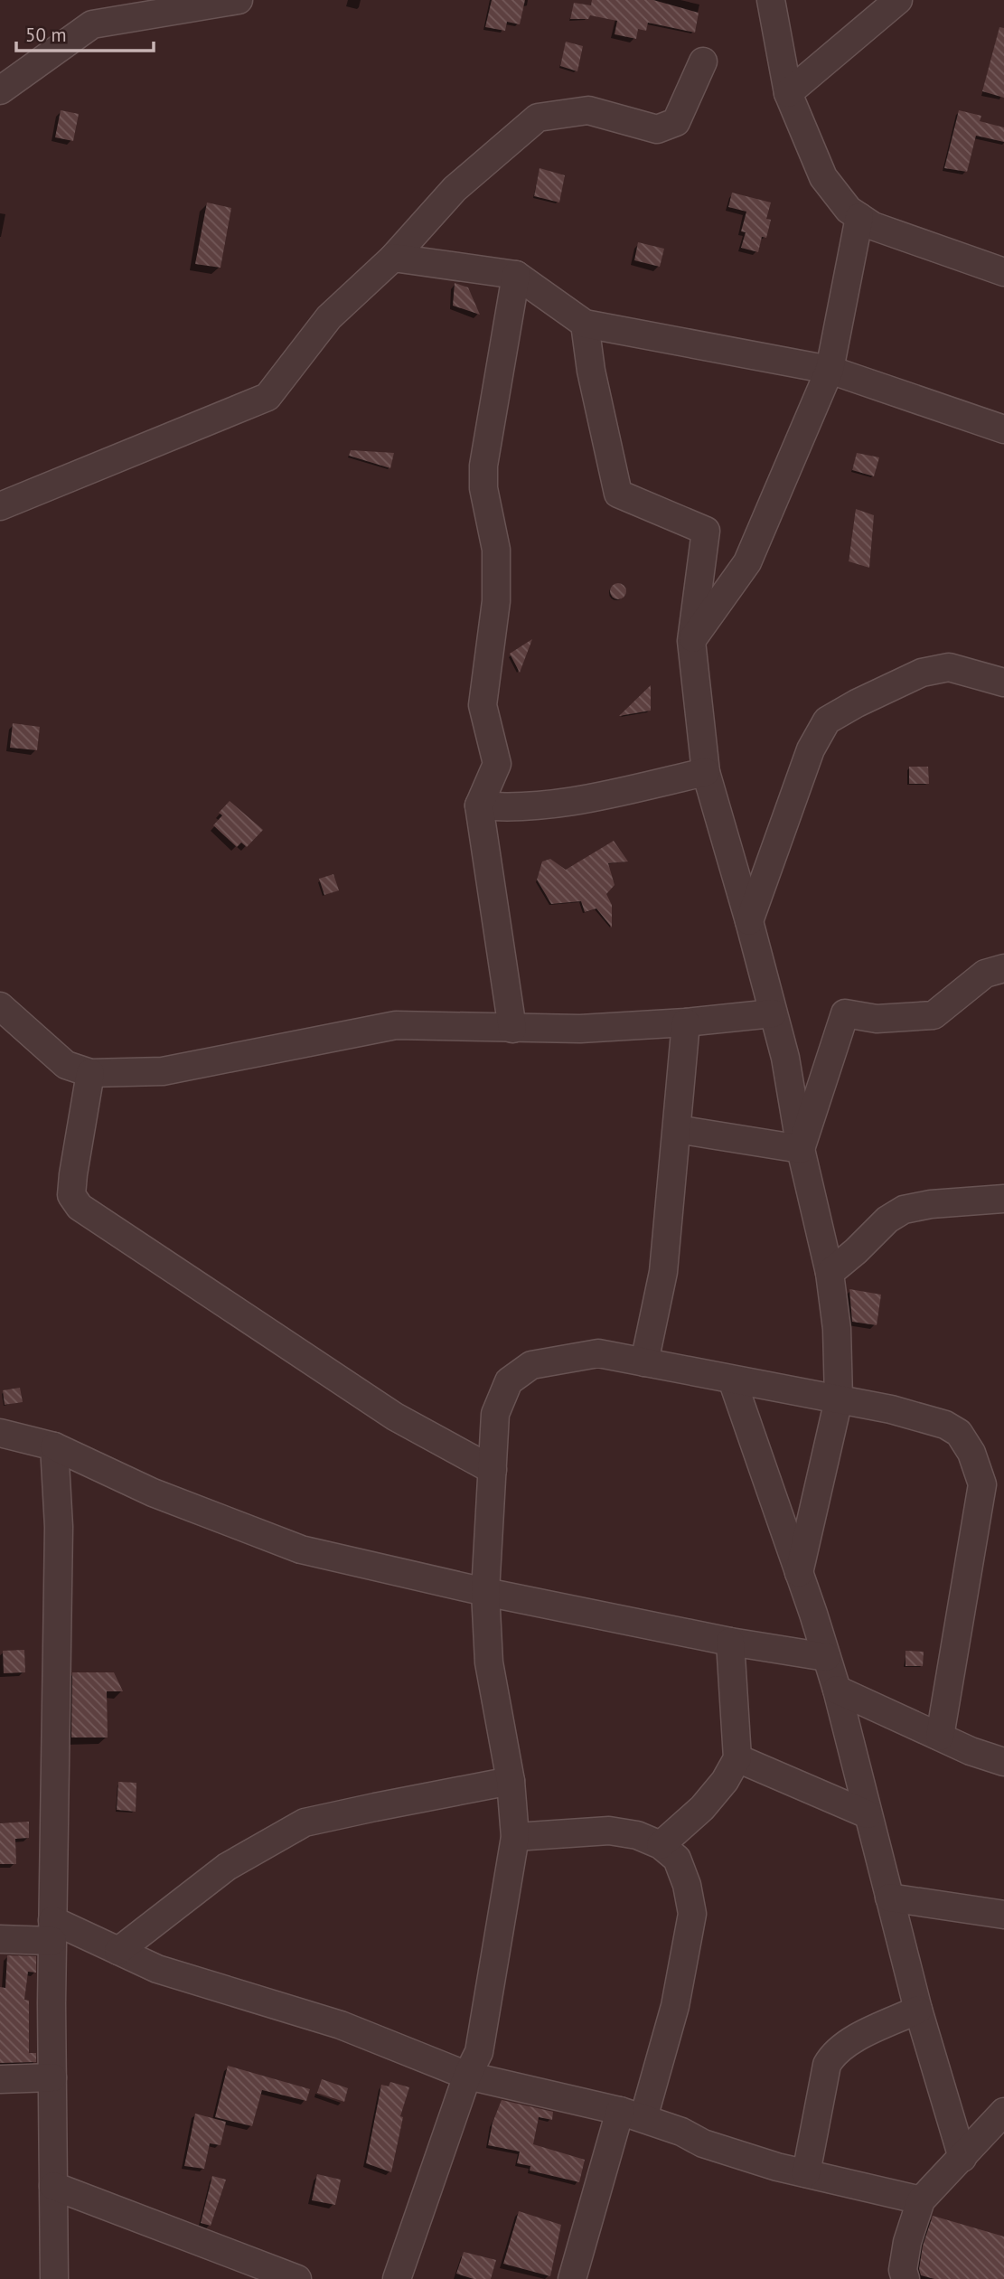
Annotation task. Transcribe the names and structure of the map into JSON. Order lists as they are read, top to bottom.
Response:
{
  "scale_bar": "50 m"
}
